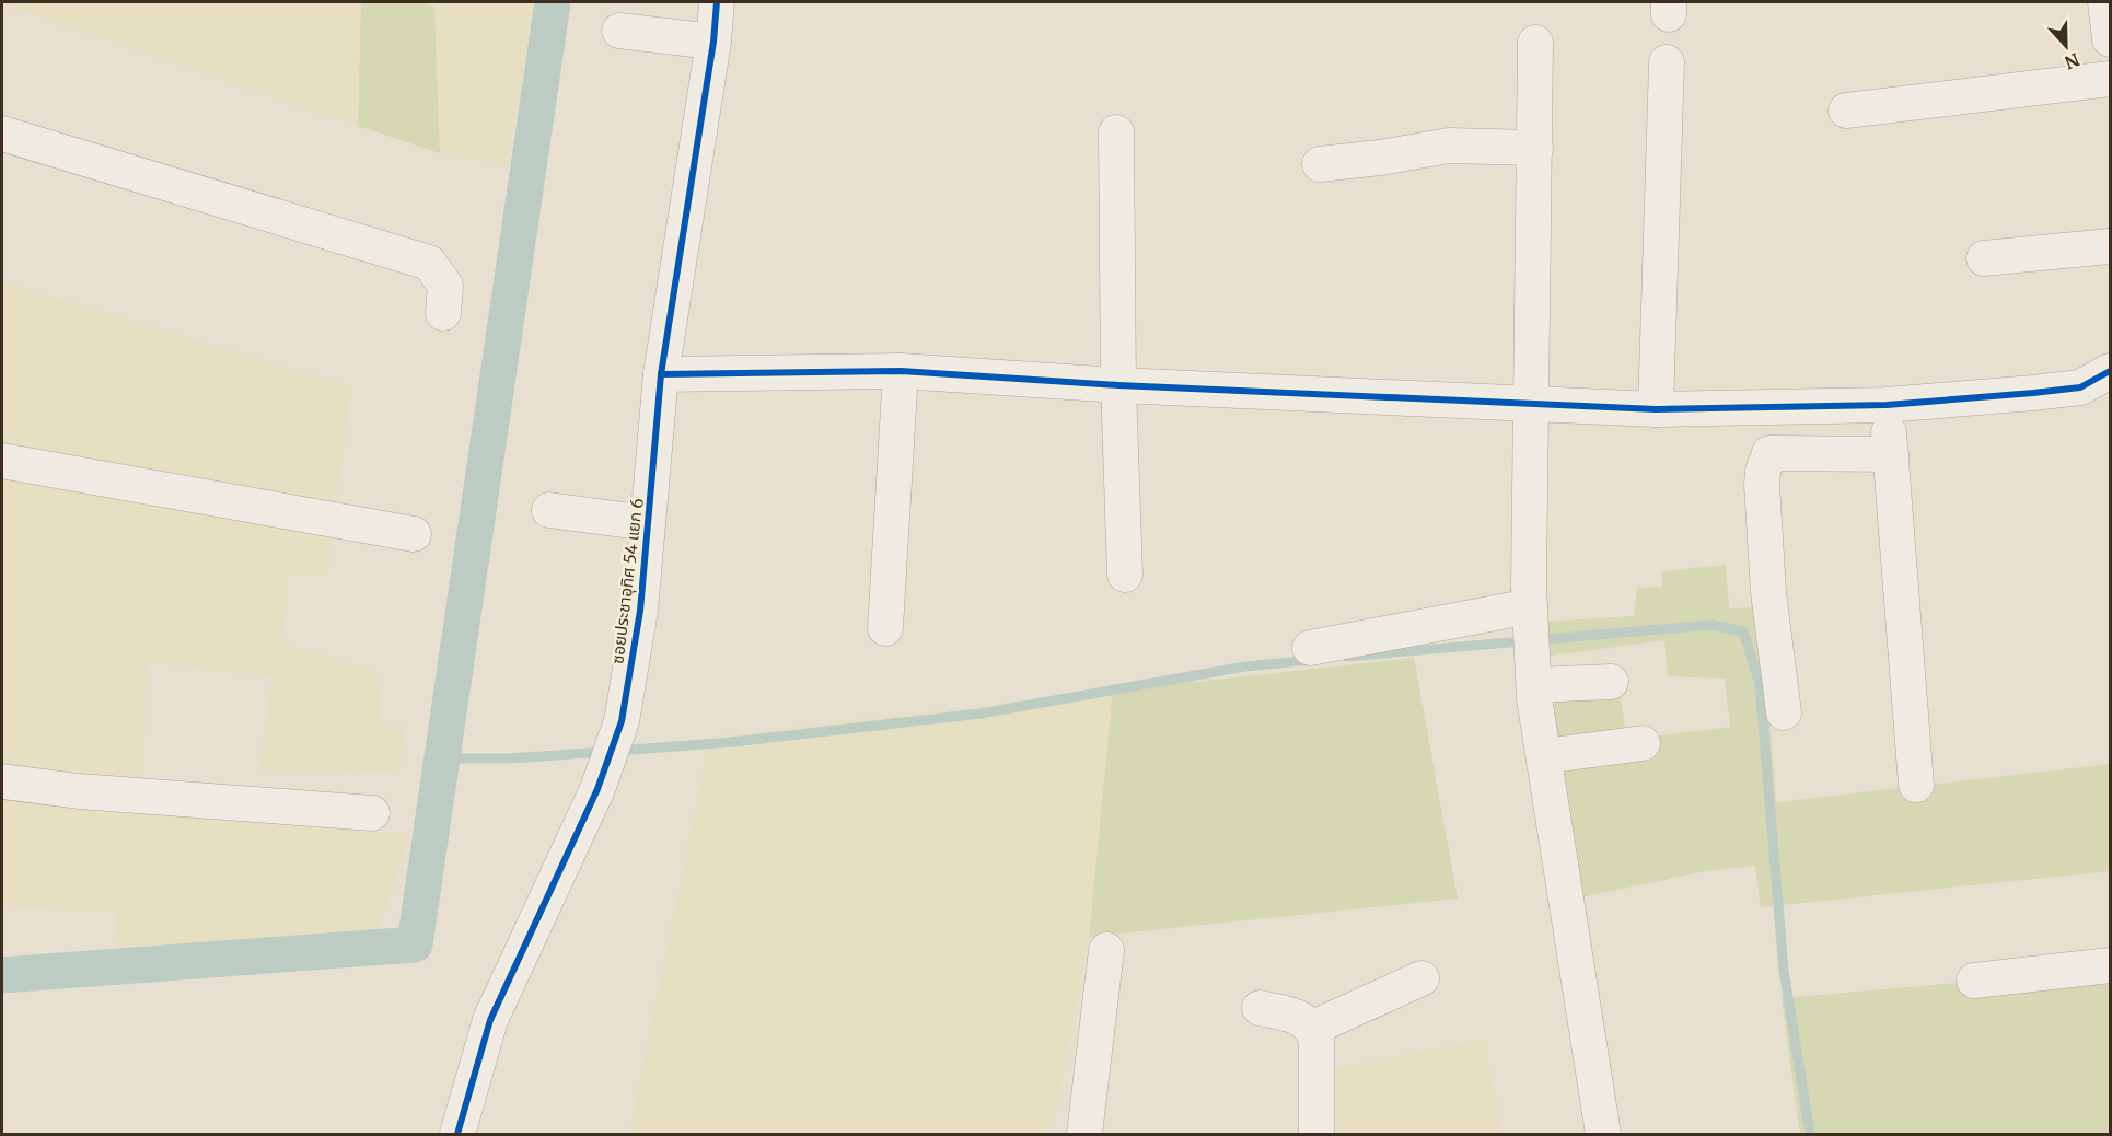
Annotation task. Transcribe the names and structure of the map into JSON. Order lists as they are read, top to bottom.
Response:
{
  "streets": {
    "street": ["ซอยประชาอุทิศ 54 แยก 6"]
  },
  "north": "bottom"
}
